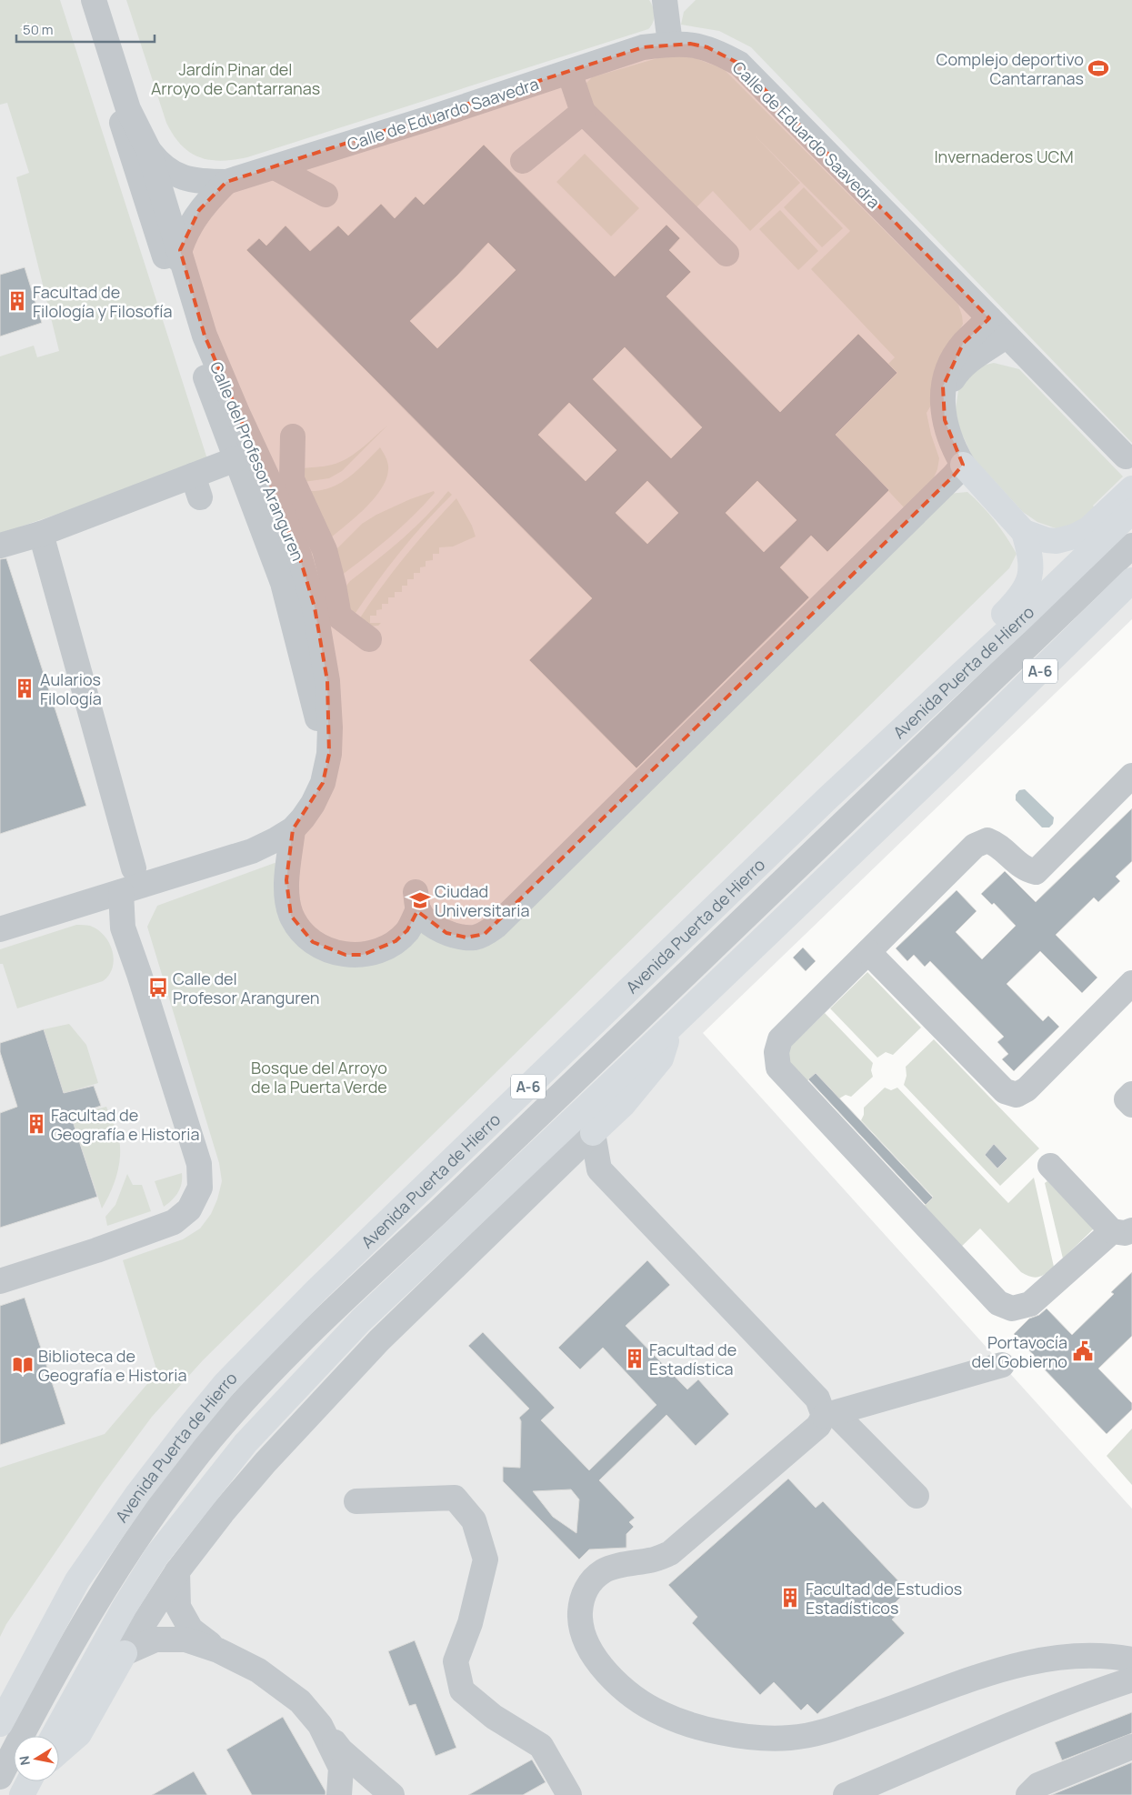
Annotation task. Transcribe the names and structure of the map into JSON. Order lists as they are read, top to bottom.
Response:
{
  "streets": {
    "highway": ["A-6", "Avenida Puerta de Hierro"],
    "street": ["Calle de Eduardo Saavedra", "Calle del Profesor Aranguren"]
  },
  "crossings": [
    ["Calle de Eduardo Saavedra", "Calle del Profesor Aranguren"]
  ],
  "parks": ["Jardín Pinar del Arroyo de Cantarranas", "Invernaderos UCM", "Bosque del Arroyo de la Puerta Verde"],
  "places": {
    "sports": ["Complejo deportivo Cantarranas"],
    "building": [
      "Facultad de Filología y Filosofía",
      "Aularios Filología",
      "Facultad de Geografía e Historia",
      "Facultad de Estadística",
      "Facultad de Estudios Estadísticos"
    ],
    "school or university": ["Ciudad Universitaria"],
    "bus stop": ["Calle del Profesor Aranguren"],
    "public building": ["Portavocía del Gobierno"],
    "library": ["Biblioteca de Geografía e Historia"]
  },
  "scale_bar": "50 m",
  "north": "left"
}
